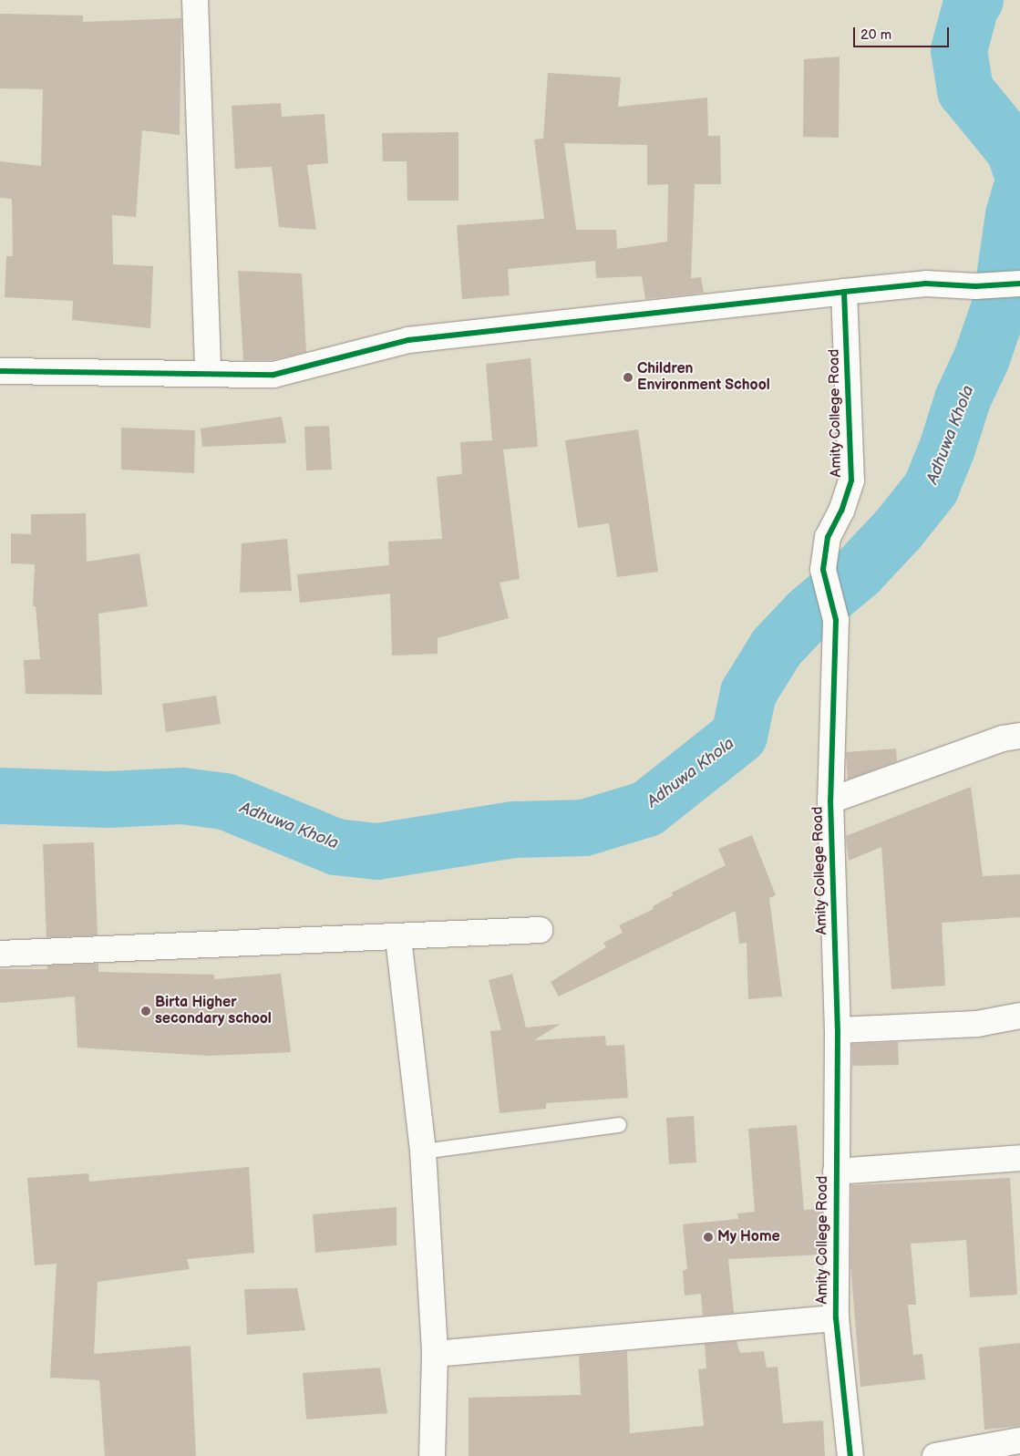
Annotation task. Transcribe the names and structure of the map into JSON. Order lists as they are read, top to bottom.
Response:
{
  "streets": {
    "street": ["Amity College Road"]
  },
  "water": ["Adhuwa Khola"],
  "places": ["Children Environment School", "Birta Higher secondary school", "My Home"],
  "scale_bar": "20 m"
}
